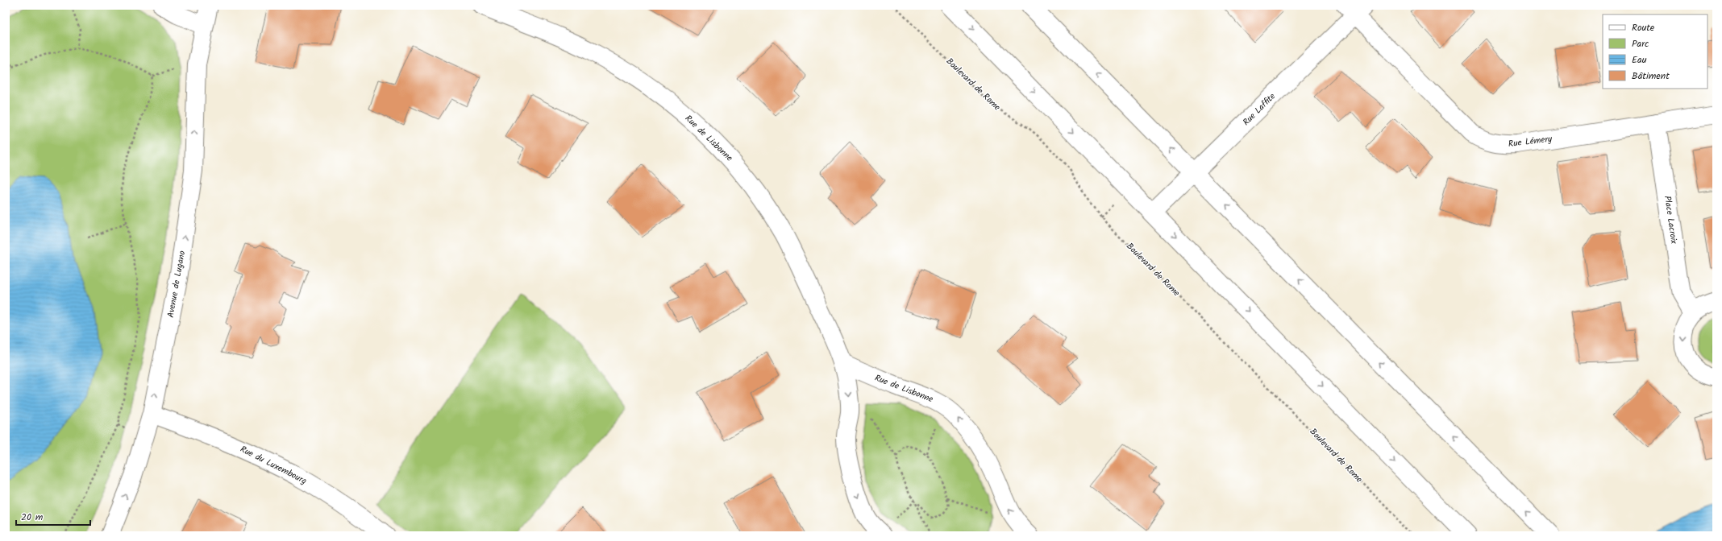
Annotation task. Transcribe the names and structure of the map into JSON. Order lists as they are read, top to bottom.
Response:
{
  "streets": {
    "street": [
      "Rue Laffite",
      "Rue de Lisbonne",
      "Rue Lémery",
      "Place Lacroix",
      "Avenue de Lugano",
      "Rue du Luxembourg"
    ],
    "path": ["Boulevard de Rome"]
  },
  "crossings": [
    ["Rue Laffite", "Rue Lémery"],
    ["Rue Lémery", "Place Lacroix"],
    ["Avenue de Lugano", "Rue du Luxembourg"]
  ],
  "one_way": ["Avenue de Lugano"],
  "legend": [
    "Route",
    "Parc",
    "Eau",
    "Bâtiment"
  ],
  "scale_bar": "20 m"
}
